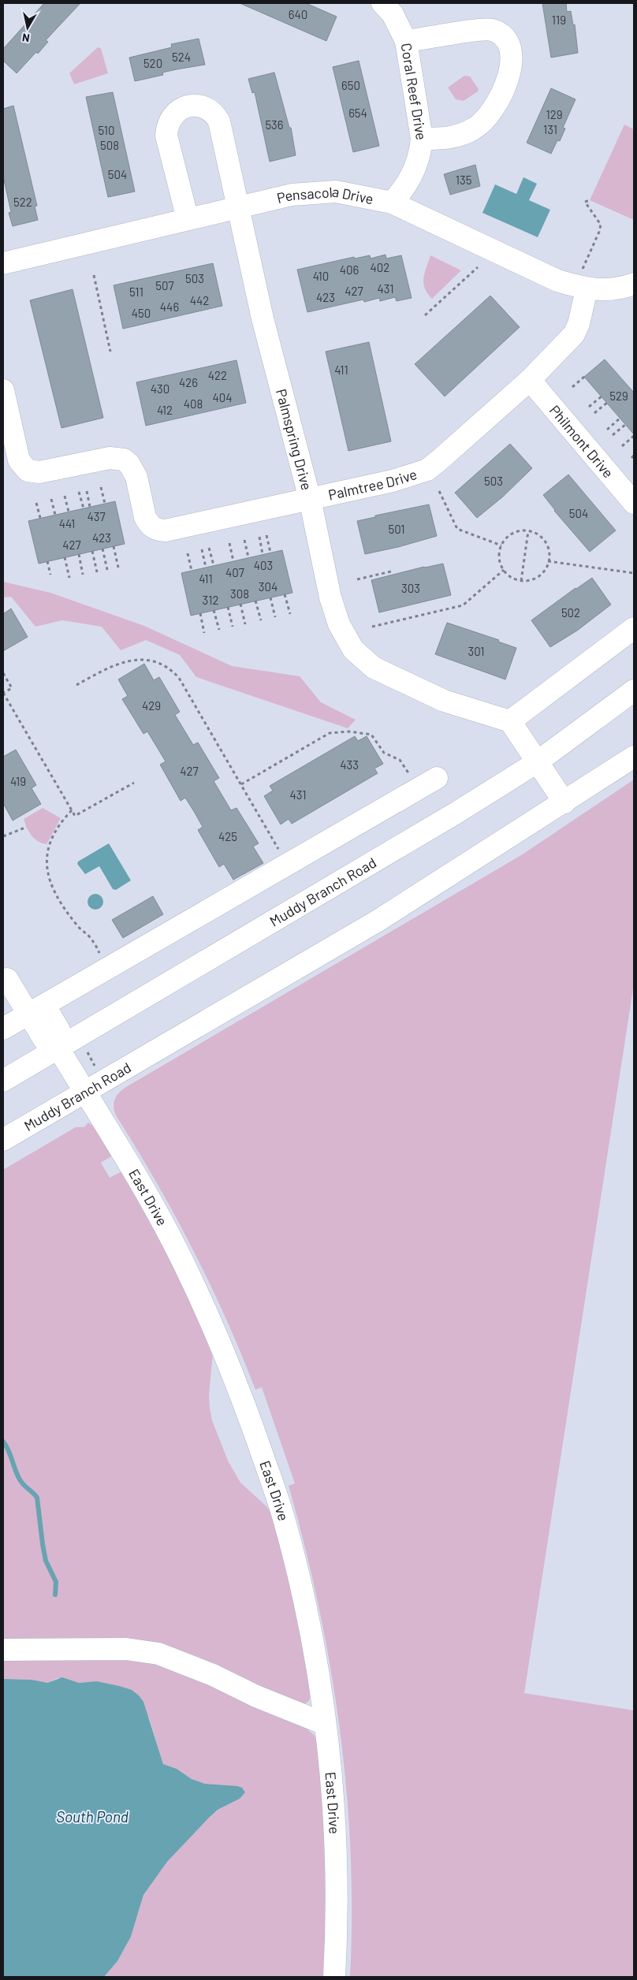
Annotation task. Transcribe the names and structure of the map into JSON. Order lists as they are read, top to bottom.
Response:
{
  "streets": {
    "street": [
      "Coral Reef Drive",
      "Pensacola Drive",
      "Palmspring Drive",
      "Philmont Drive",
      "Palmtree Drive",
      "Muddy Branch Road",
      "East Drive"
    ]
  },
  "crossings": [
    ["Coral Reef Drive", "Pensacola Drive"],
    ["Pensacola Drive", "Palmspring Drive"],
    ["Pensacola Drive", "Palmtree Drive"],
    ["Palmspring Drive", "Palmtree Drive"],
    ["Philmont Drive", "Palmtree Drive"],
    ["Muddy Branch Road", "East Drive"]
  ],
  "water": ["South Pond"],
  "house_numbers": [
    "640",
    "119",
    "524",
    "520",
    "650",
    "654",
    "129",
    "536",
    "131",
    "510",
    "508",
    "504",
    "135",
    "522",
    "402",
    "406",
    "410",
    "503",
    "507",
    "431",
    "427",
    "511",
    "423",
    "442",
    "446",
    "450",
    "411",
    "422",
    "426",
    "430",
    "529",
    "404",
    "408",
    "412",
    "503",
    "504",
    "437",
    "441",
    "501",
    "423",
    "427",
    "403",
    "407",
    "411",
    "304",
    "303",
    "308",
    "312",
    "502",
    "301",
    "429",
    "433",
    "427",
    "419",
    "431",
    "425"
  ],
  "north": "bottom"
}
